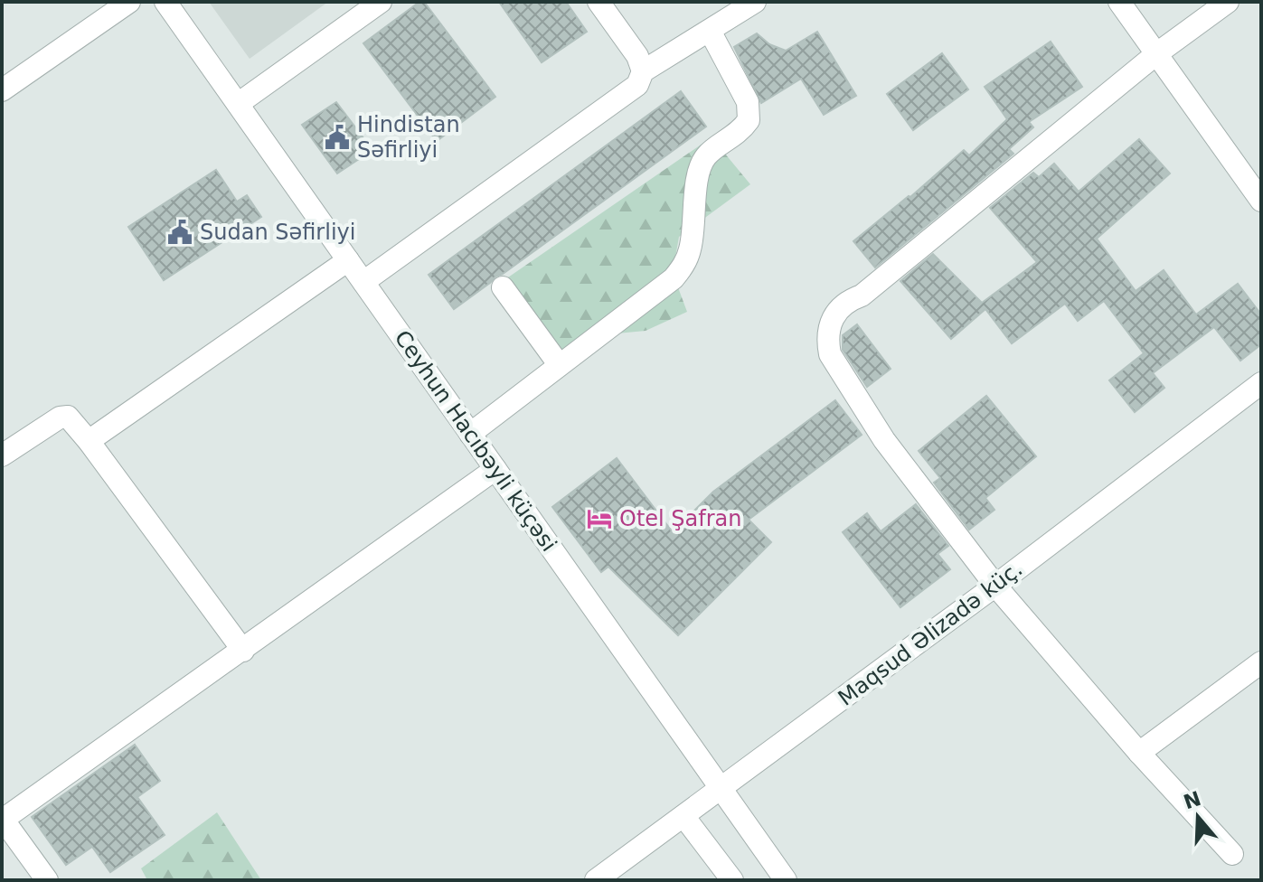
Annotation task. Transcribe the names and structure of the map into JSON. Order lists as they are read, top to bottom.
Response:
{
  "streets": {
    "street": ["Ceyhun Hacıbəyli küçəsi", "Maqsud Əlizadə küç."]
  },
  "crossings": [
    ["Ceyhun Hacıbəyli küçəsi", "Maqsud Əlizadə küç."]
  ],
  "places": {
    "public building": ["Hindistan Səfirliyi", "Sudan Səfirliyi"],
    "hotel": ["Otel Şafran"]
  },
  "north": "top"
}
